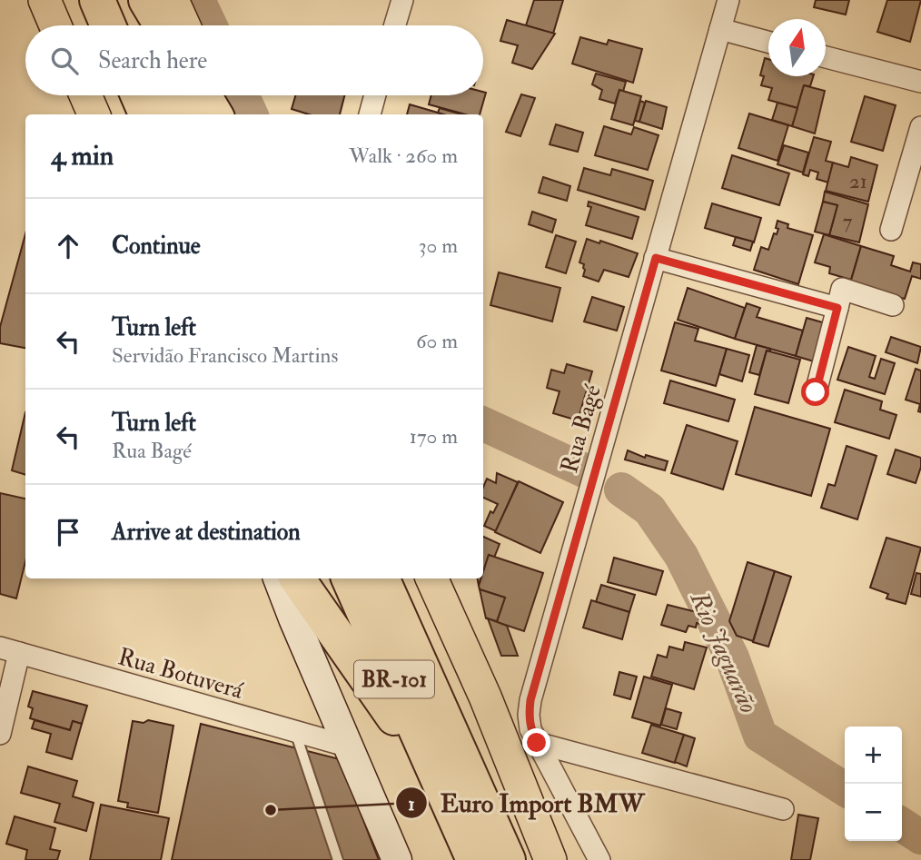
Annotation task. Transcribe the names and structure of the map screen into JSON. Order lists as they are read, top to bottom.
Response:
{
  "streets": {
    "highway": ["BR-101"],
    "street": ["Rua Bagé", "Rua Botuverá"]
  },
  "water": ["Rio Jaguarão"],
  "places": ["Euro Import BMW"],
  "house_numbers": ["21", "7"],
  "north": "top",
  "page": {
    "search": "Search here",
    "heading": ["4 min", "Walk · 260 m"],
    "list": [
      ["Continue", "30 m"],
      ["Turn left", "Servidão Francisco Martins", "60 m"],
      ["Turn left", "Rua Bagé", "170 m"],
      "Arrive at destination"
    ],
    "map_buttons": ["+", "−"]
  }
}
